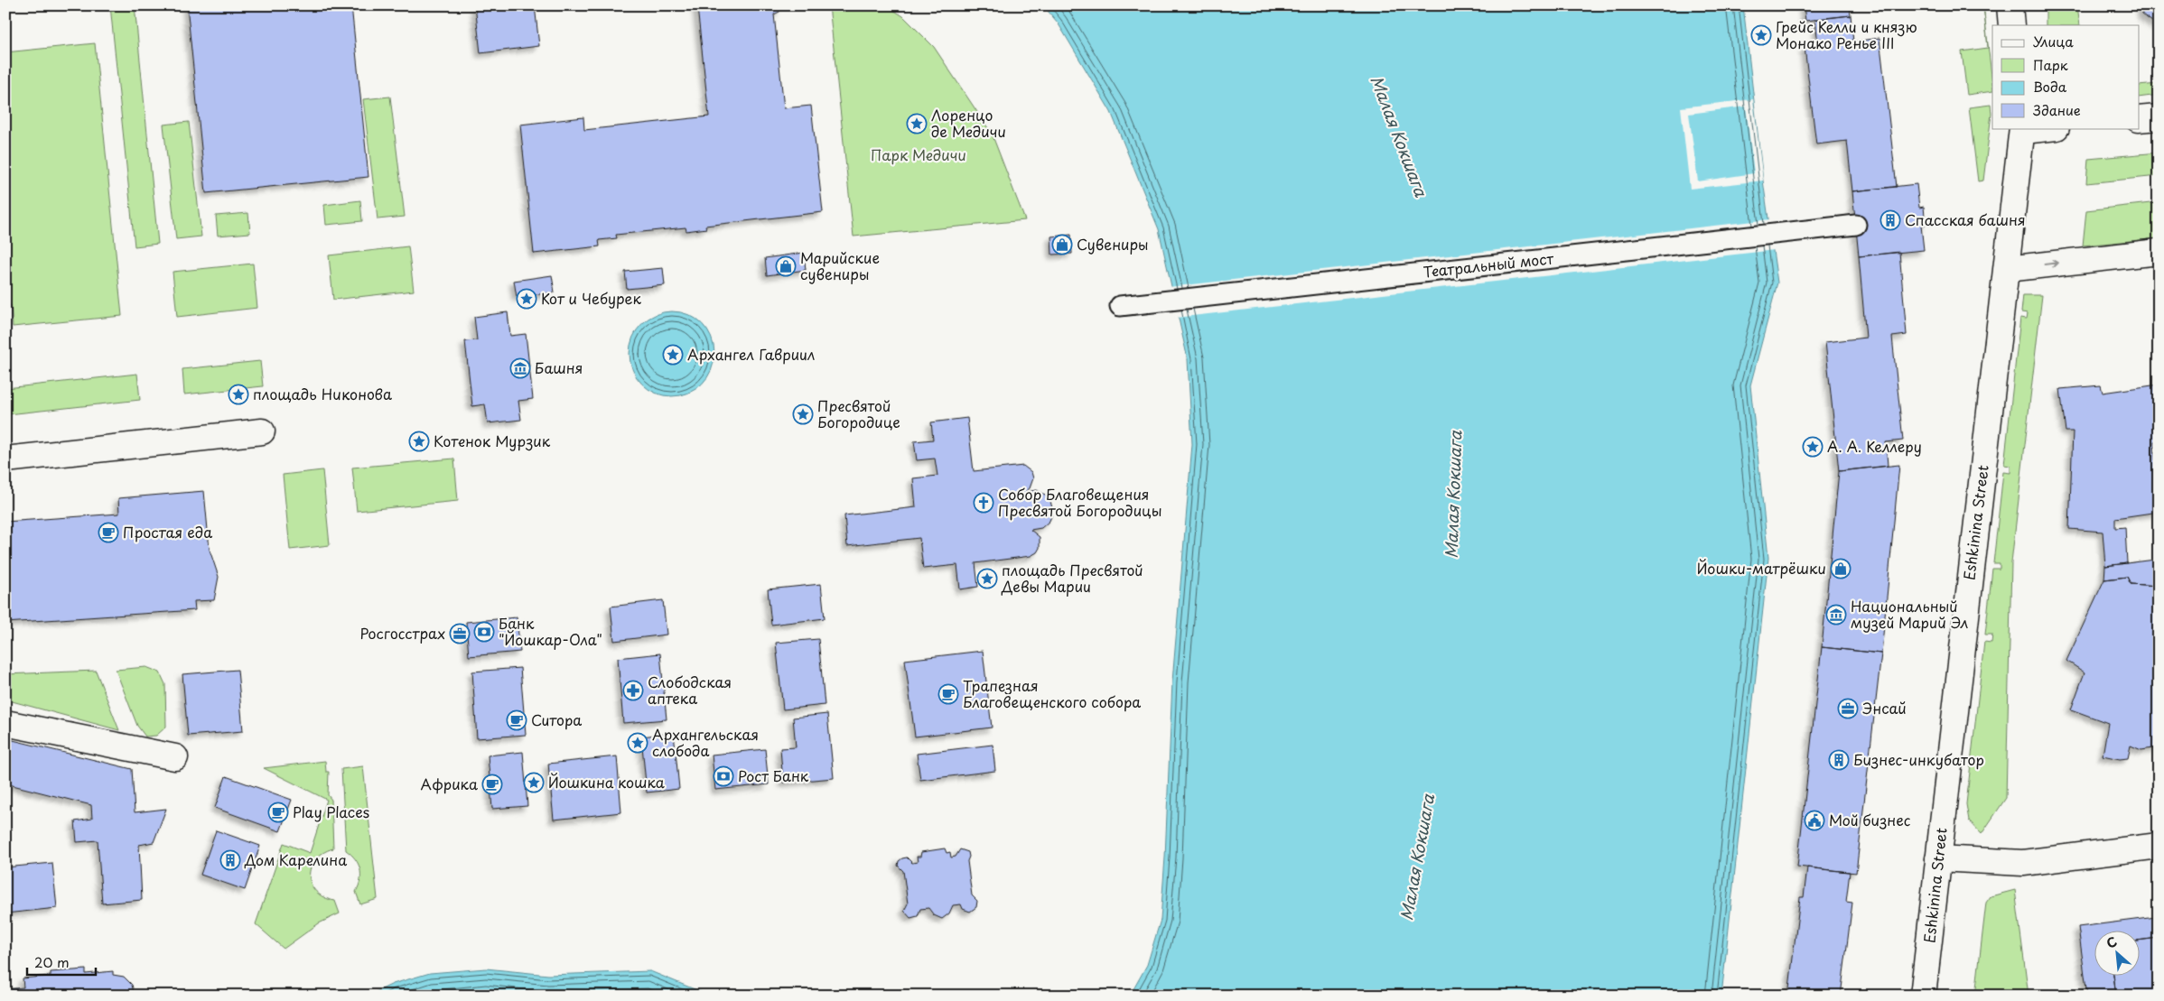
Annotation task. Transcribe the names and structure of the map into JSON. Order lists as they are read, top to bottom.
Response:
{
  "streets": {
    "main road": ["Eshkinina Street"],
    "street": ["Театральный мост"]
  },
  "water": ["Малая Кокшага"],
  "parks": ["Парк Медичи"],
  "places": {
    "place": [
      "Грейс Келли и князю Монако Ренье III",
      "Лоренцо де Медичи",
      "Кот и Чебурек",
      "Архангел Гавриил",
      "площадь Никонова",
      "Пресвятой Богородице",
      "Котенок Мурзик",
      "А. А. Келлеру",
      "площадь Пресвятой Девы Марии",
      "Архангельская слобода",
      "Йошкина кошка"
    ],
    "building": ["Спасская башня", "Бизнес-инкубатор", "Дом Карелина"],
    "shop": ["Сувениры", "Марийские сувениры", "Йошки-матрёшки"],
    "museum": ["Башня", "Национальный музей Марий Эл"],
    "church": ["Собор Благовещения Пресвятой Богородицы"],
    "cafe": [
      "Простая еда",
      "Трапезная Благовещенского собора",
      "Ситора",
      "Африка",
      "Play Places"
    ],
    "bank": ["Банк \"Йошкар-Ола\"", "Рост Банк"],
    "office": ["Росгосстрах", "Энсай"],
    "pharmacy": ["Слободская аптека"],
    "public building": ["Мой бизнес"]
  },
  "legend": [
    "Улица",
    "Парк",
    "Вода",
    "Здание"
  ],
  "scale_bar": "20 m",
  "north": "top left"
}
